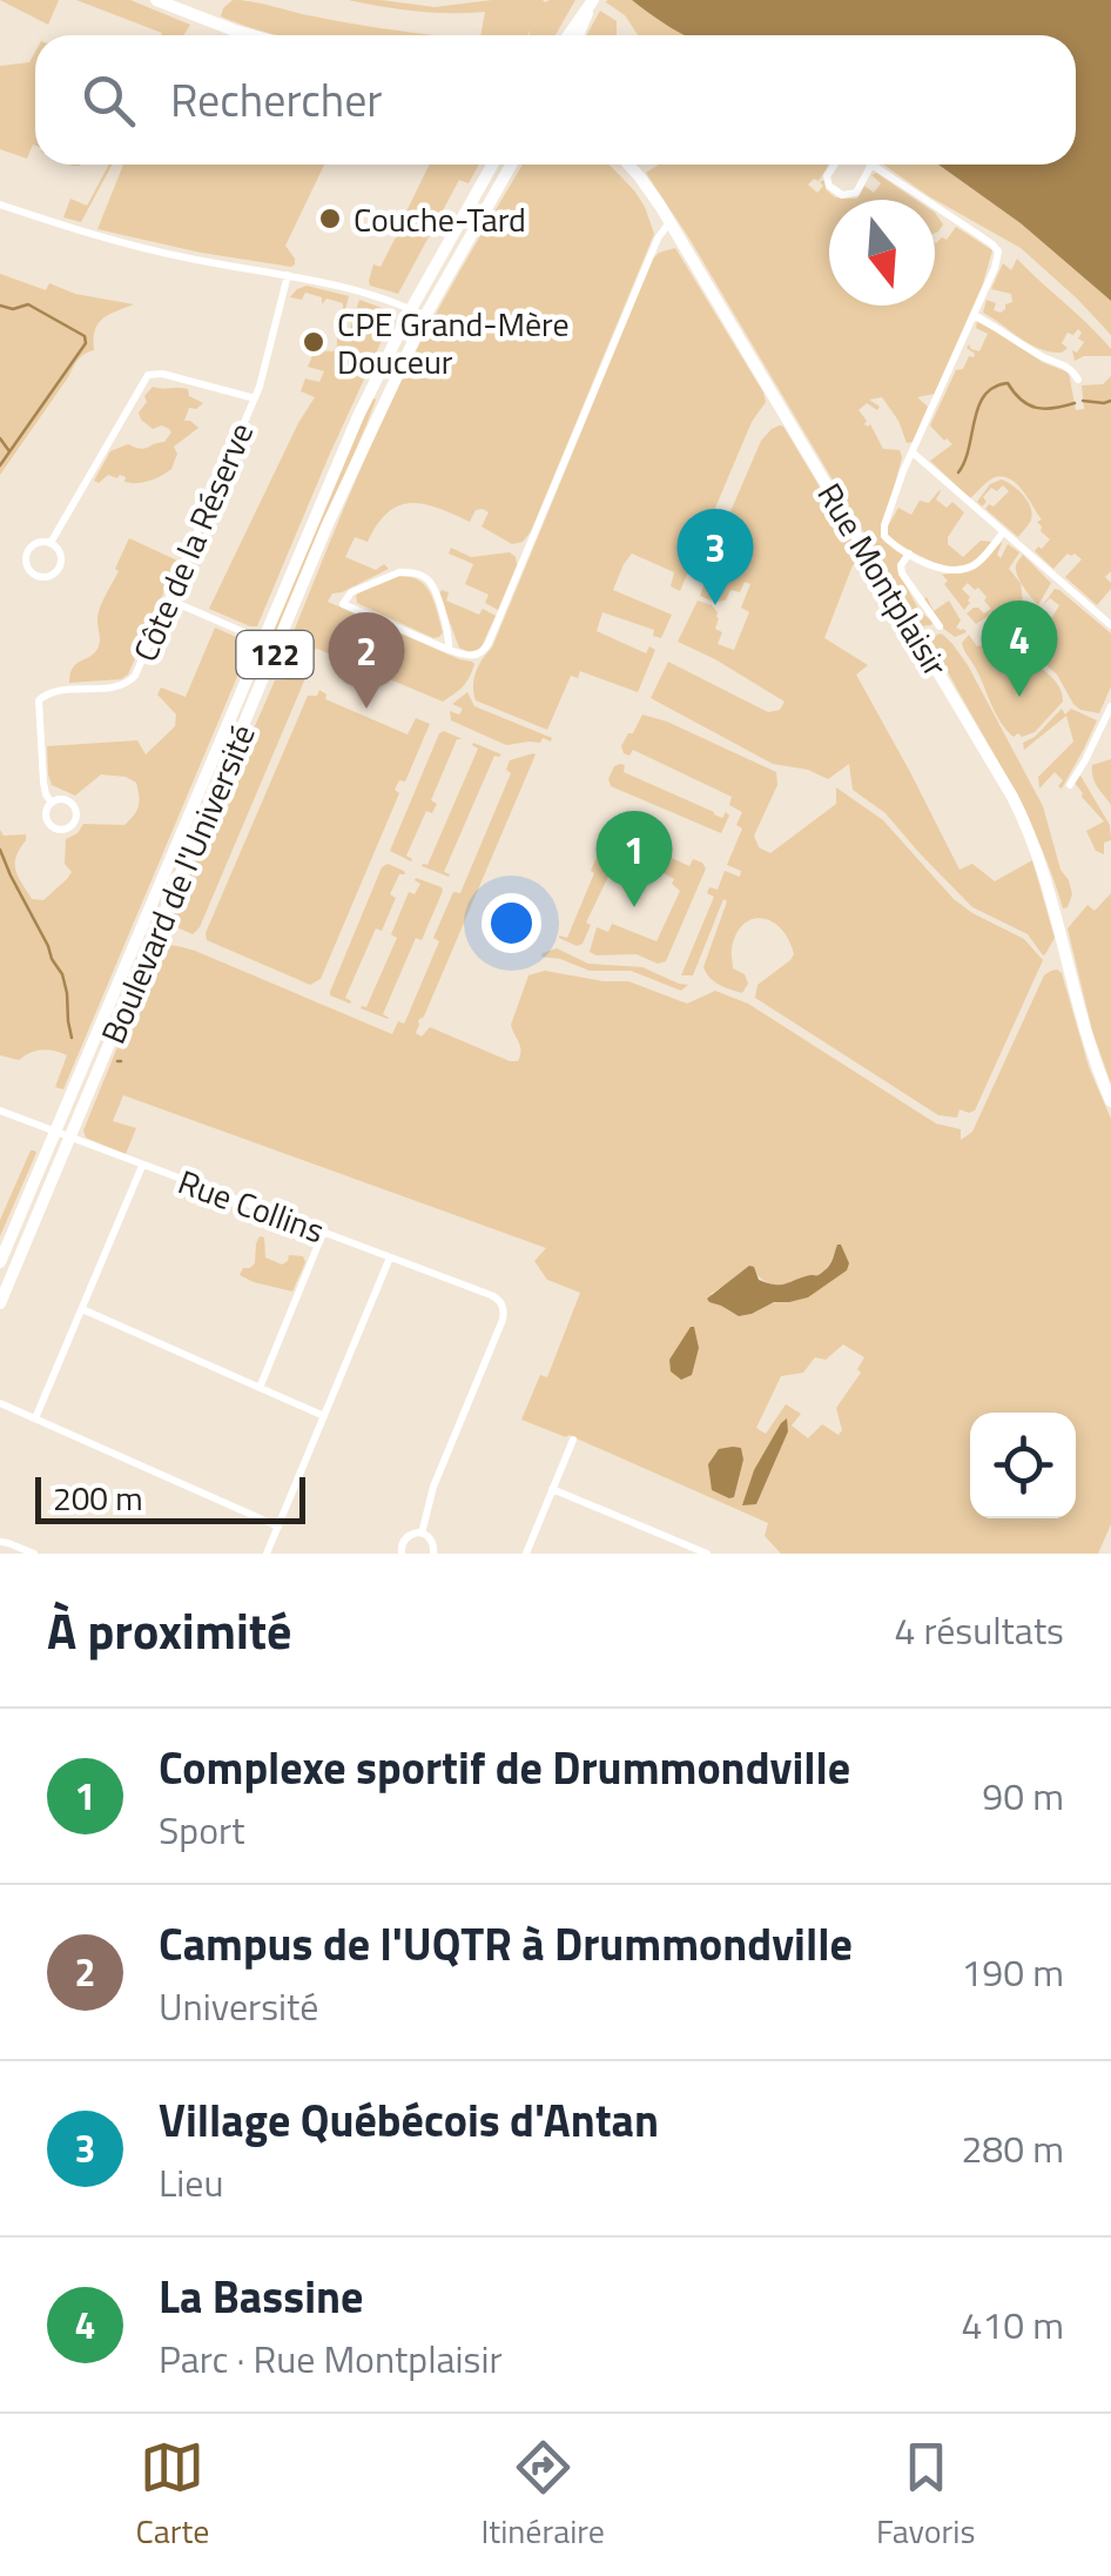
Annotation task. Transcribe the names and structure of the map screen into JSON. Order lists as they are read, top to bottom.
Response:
{
  "streets": {
    "main road": ["Rue Montplaisir", "122", "Boulevard de l'Université"],
    "street": ["Côte de la Réserve", "Rue Collins"]
  },
  "crossings": [
    ["Boulevard de l'Université", "Rue Collins"]
  ],
  "places": ["Couche-Tard", "CPE Grand-Mère Douceur"],
  "scale_bar": "200 m",
  "north": "bottom",
  "page": {
    "search": "Rechercher",
    "pins": [
      "3",
      "4",
      "2",
      "1"
    ],
    "scale": "200 m",
    "heading": ["À proximité", "4 résultats"],
    "list": [
      {
        "mark": "1",
        "name": "Complexe sportif de Drummondville",
        "note": "Sport",
        "value": "90 m"
      },
      {
        "mark": "2",
        "name": "Campus de l'UQTR à Drummondville",
        "note": "Université",
        "value": "190 m"
      },
      {
        "mark": "3",
        "name": "Village Québécois d'Antan",
        "note": "Lieu",
        "value": "280 m"
      },
      {
        "mark": "4",
        "name": "La Bassine",
        "note": "Parc · Rue Montplaisir",
        "value": "410 m"
      }
    ],
    "nav": ["Carte", "Itinéraire", "Favoris"]
  }
}
